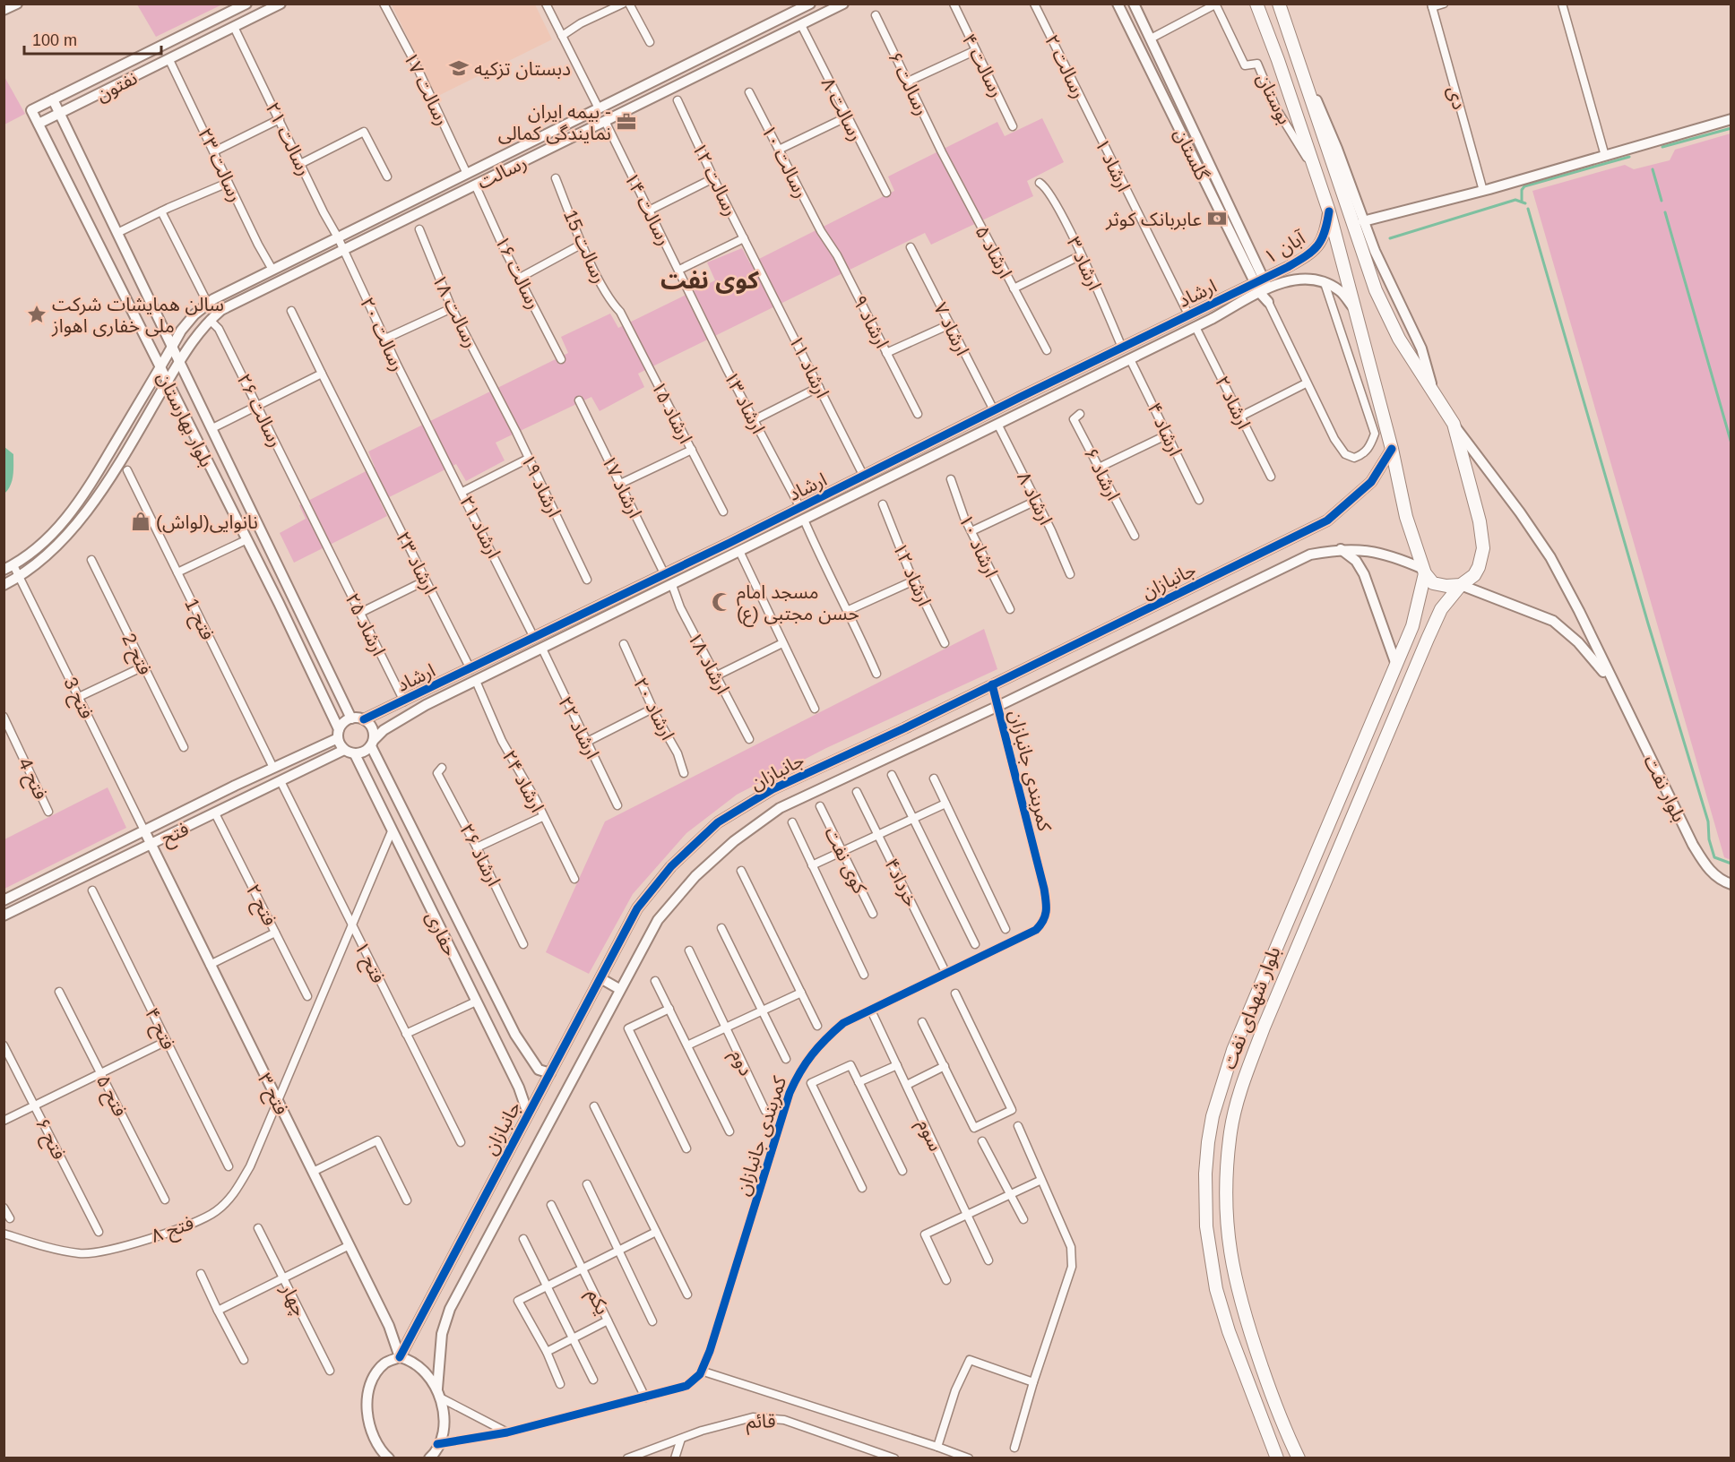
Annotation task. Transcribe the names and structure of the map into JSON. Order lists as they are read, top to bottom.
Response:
{
  "streets": {
    "main road": ["بلوار شهدای نفت"],
    "street": [
      "رسالت ۴",
      "رسالت ۲",
      "رسالت ۶",
      "نفتون",
      "رسالت ۱۷",
      "دی",
      "بوستان",
      "رسالت ۸",
      "رسالت ۲۱",
      "گلستان",
      "رسالت ۱۰",
      "رسالت ۲۳",
      "ارشاد ۱",
      "رسالت",
      "رسالت ۱۲",
      "رسالت ۱۴",
      "رسالت 15",
      "آبان ۱",
      "ارشاد ۵",
      "ارشاد ۳",
      "رسالت ۱۶",
      "ارشاد",
      "رسالت ۱۸",
      "ارشاد ۹",
      "ارشاد ۷",
      "رسالت ٢٠",
      "ارشاد ۱۱",
      "ارشاد ۱۳",
      "ارشاد ۲",
      "رسالت ۲۶",
      "ارشاد ۱۵",
      "بلوار بهارستان",
      "ارشاد ۴",
      "ارشاد ۶",
      "ارشاد ۱۹",
      "ارشاد ۱۷",
      "ارشاد ۸",
      "ارشاد ۲۱",
      "ارشاد ۱۰",
      "ارشاد ۲۳",
      "ارشاد ۱۲",
      "جانبازان",
      "فتح 1",
      "ارشاد ۲۵",
      "فتح 2",
      "ارشاد ۱۸",
      "فتح 3",
      "ارشاد ۲۰",
      "ارشاد ۲۲",
      "کمربندی جانبازان",
      "فتح 4",
      "ارشاد ۲۴",
      "بلوار نفت",
      "فتح",
      "ارشاد ۲۶",
      "کوی نفت",
      "خرداد۴",
      "فتح ۲",
      "حفاری",
      "فتح ۱",
      "فتح ۴",
      "دوم",
      "فتح ۳",
      "فتح ۵",
      "سوم",
      "فتح ۶",
      "فتح ۸",
      "چهار",
      "یکم",
      "قائم"
    ]
  },
  "crossings": [
    ["رسالت ۲", "ارشاد ۱"],
    ["رسالت ۶", "ارشاد ۵"],
    ["نفتون", "رسالت ۲۱"],
    ["نفتون", "رسالت ۲۳"],
    ["نفتون", "بلوار بهارستان"],
    ["رسالت ۱۷", "رسالت"],
    ["رسالت ۸", "رسالت"],
    ["رسالت ۲۱", "رسالت"],
    ["رسالت ۲۱", "رسالت ٢٠"],
    ["گلستان", "آبان ۱"],
    ["گلستان", "ارشاد"],
    ["رسالت ۱۰", "ارشاد ۹"],
    ["رسالت ۲۳", "رسالت"],
    ["ارشاد ۱", "ارشاد"],
    ["رسالت", "رسالت ۱۴"],
    ["رسالت", "رسالت ۱۶"],
    ["رسالت", "رسالت ٢٠"],
    ["رسالت", "رسالت ۲۶"],
    ["رسالت", "بلوار بهارستان"],
    ["رسالت ۱۲", "ارشاد ۱۱"],
    ["رسالت ۱۴", "ارشاد ۱۳"],
    ["رسالت 15", "ارشاد ۱۵"],
    ["آبان ۱", "ارشاد"],
    ["ارشاد ۳", "ارشاد"],
    ["ارشاد", "ارشاد ۷"],
    ["ارشاد", "ارشاد ۱۱"],
    ["ارشاد", "ارشاد ۱۳"],
    ["ارشاد", "ارشاد ۲"],
    ["ارشاد", "بلوار بهارستان"],
    ["ارشاد", "ارشاد ۴"],
    ["ارشاد", "ارشاد ۱۷"],
    ["ارشاد", "ارشاد ۸"],
    ["ارشاد", "ارشاد ۲۱"],
    ["ارشاد", "ارشاد ۲۳"],
    ["ارشاد", "ارشاد ۲۵"],
    ["ارشاد", "ارشاد ۱۸"],
    ["ارشاد", "ارشاد ۲۲"],
    ["ارشاد", "ارشاد ۲۴"],
    ["ارشاد", "فتح"],
    ["ارشاد", "حفاری"],
    ["رسالت ۱۸", "ارشاد ۱۹"],
    ["رسالت ٢٠", "ارشاد ۲۱"],
    ["رسالت ۲۶", "ارشاد ۲۵"],
    ["بلوار بهارستان", "فتح"],
    ["بلوار بهارستان", "حفاری"],
    ["جانبازان", "کمربندی جانبازان"],
    ["جانبازان", "حفاری"],
    ["جانبازان", "بلوار شهدای نفت"],
    ["جانبازان", "فتح ۳"],
    ["فتح 1", "فتح"],
    ["فتح 3", "فتح"],
    ["فتح 3", "فتح ۳"],
    ["کمربندی جانبازان", "خرداد۴"],
    ["کمربندی جانبازان", "دوم"],
    ["کمربندی جانبازان", "سوم"],
    ["فتح", "فتح ۲"],
    ["فتح", "حفاری"],
    ["فتح", "فتح ۱"],
    ["فتح", "فتح ۳"],
    ["حفاری", "فتح ۸"],
    ["فتح ۱", "فتح ۸"],
    ["فتح ۳", "فتح ۸"]
  ],
  "districts": ["کوی نفت"],
  "places": {
    "school or university": ["دبستان تزکیه"],
    "office": ["بیمه ایران - نمایندگى کمالى"],
    "bank": ["عابربانک کوثر"],
    "place": ["سالن همایشات شرکت ملی خفاری اهواز"],
    "shop": ["نانوایى(لواش)"],
    "mosque": ["مسجد امام حسن مجتبی (ع)"]
  },
  "scale_bar": "100 m"
}
